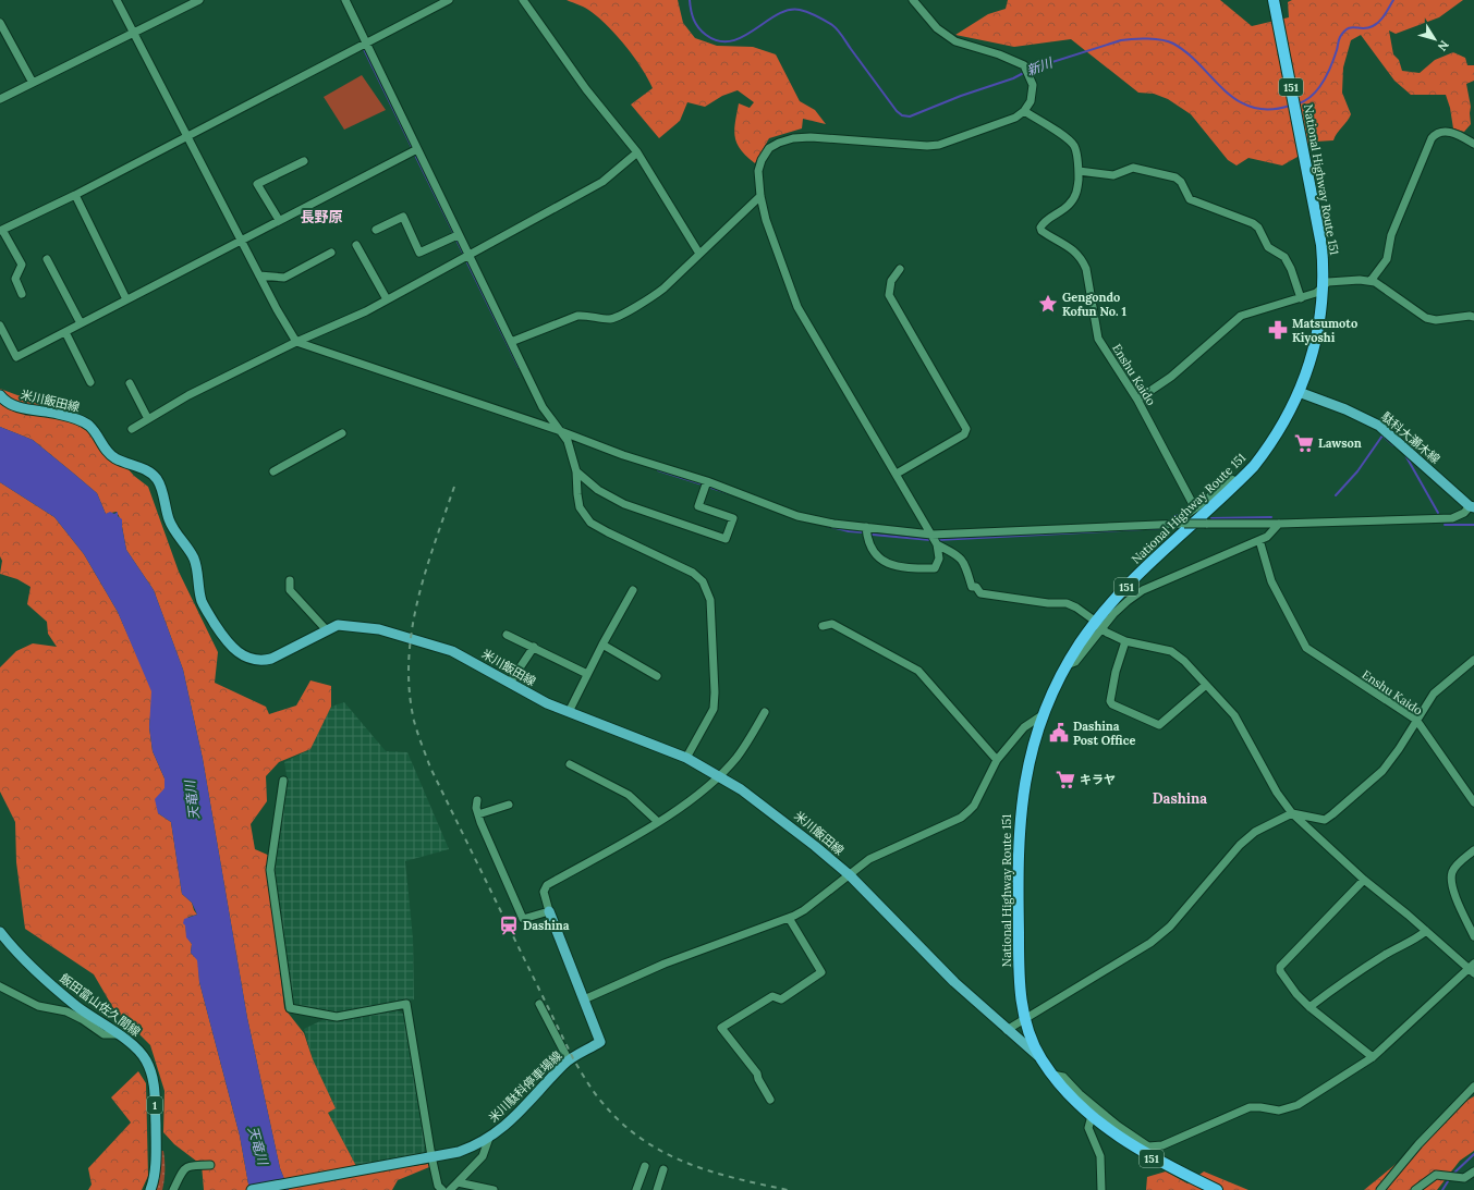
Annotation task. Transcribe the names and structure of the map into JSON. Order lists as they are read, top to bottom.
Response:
{
  "streets": {
    "highway": ["151", "National Highway Route 151"],
    "main road": [
      "米川飯田線",
      "駄科大瀬木線",
      "飯田富山佐久間線",
      "米川駄科停車場線",
      "1"
    ],
    "street": ["Enshu Kaido"]
  },
  "crossings": [
    ["National Highway Route 151", "米川飯田線"],
    ["National Highway Route 151", "駄科大瀬木線"]
  ],
  "districts": ["長野原", "Dashina"],
  "water": ["新川", "天竜川"],
  "places": {
    "place": ["Gengondo Kofun No. 1"],
    "pharmacy": ["Matsumoto Kiyoshi"],
    "supermarket": ["Lawson", "キラヤ"],
    "public building": ["Dashina Post Office"],
    "station": ["Dashina"]
  },
  "north": "bottom right"
}
